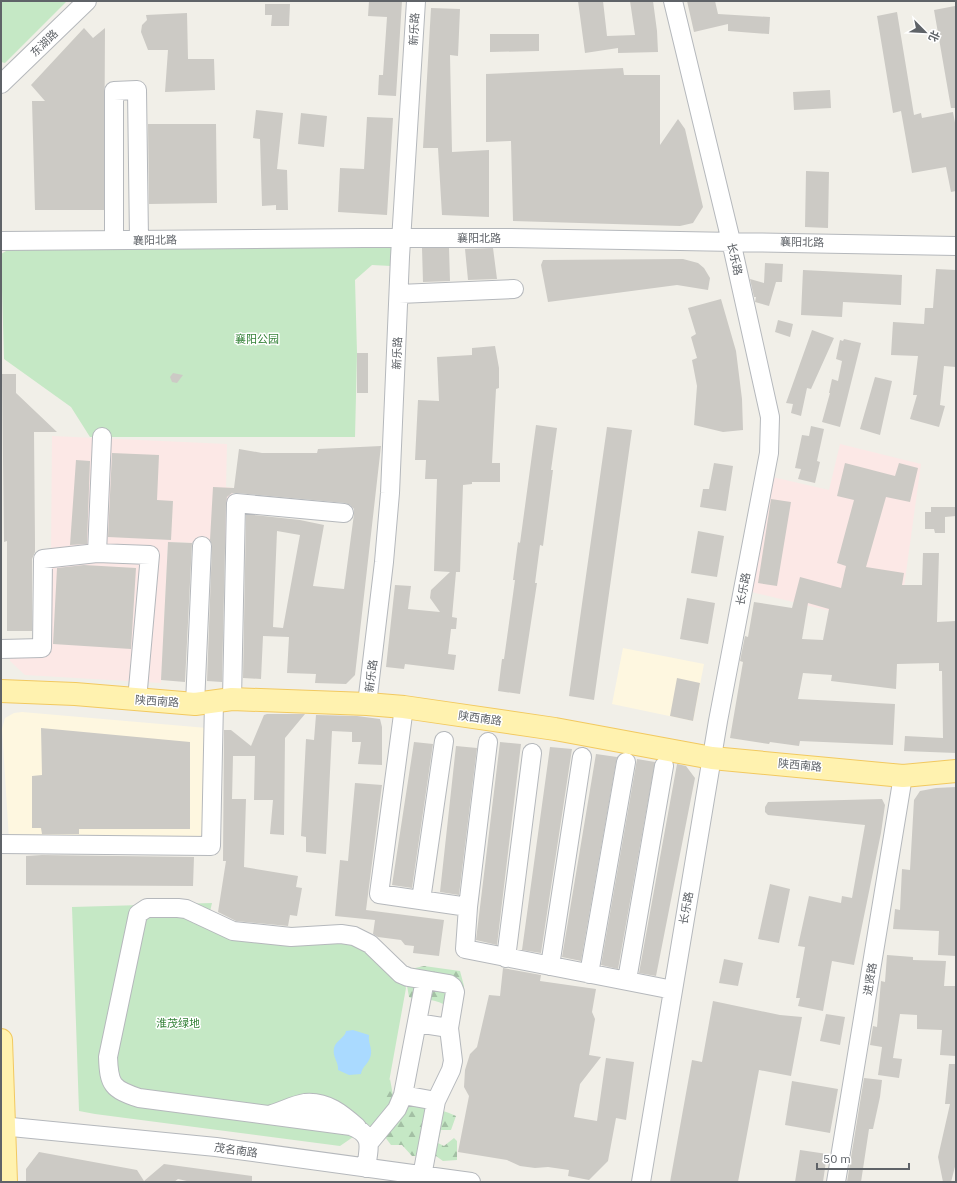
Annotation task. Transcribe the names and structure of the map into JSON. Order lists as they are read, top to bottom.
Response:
{
  "streets": {
    "main road": ["陕西南路"],
    "street": [
      "新乐路",
      "东湖路",
      "襄阳北路",
      "长乐路",
      "进贤路",
      "茂名南路"
    ]
  },
  "crossings": [
    ["新乐路", "襄阳北路"],
    ["新乐路", "陕西南路"],
    ["襄阳北路", "长乐路"],
    ["长乐路", "陕西南路"],
    ["陕西南路", "进贤路"]
  ],
  "parks": ["襄阳公园", "淮茂绿地"],
  "scale_bar": "50 m",
  "north": "bottom right"
}
